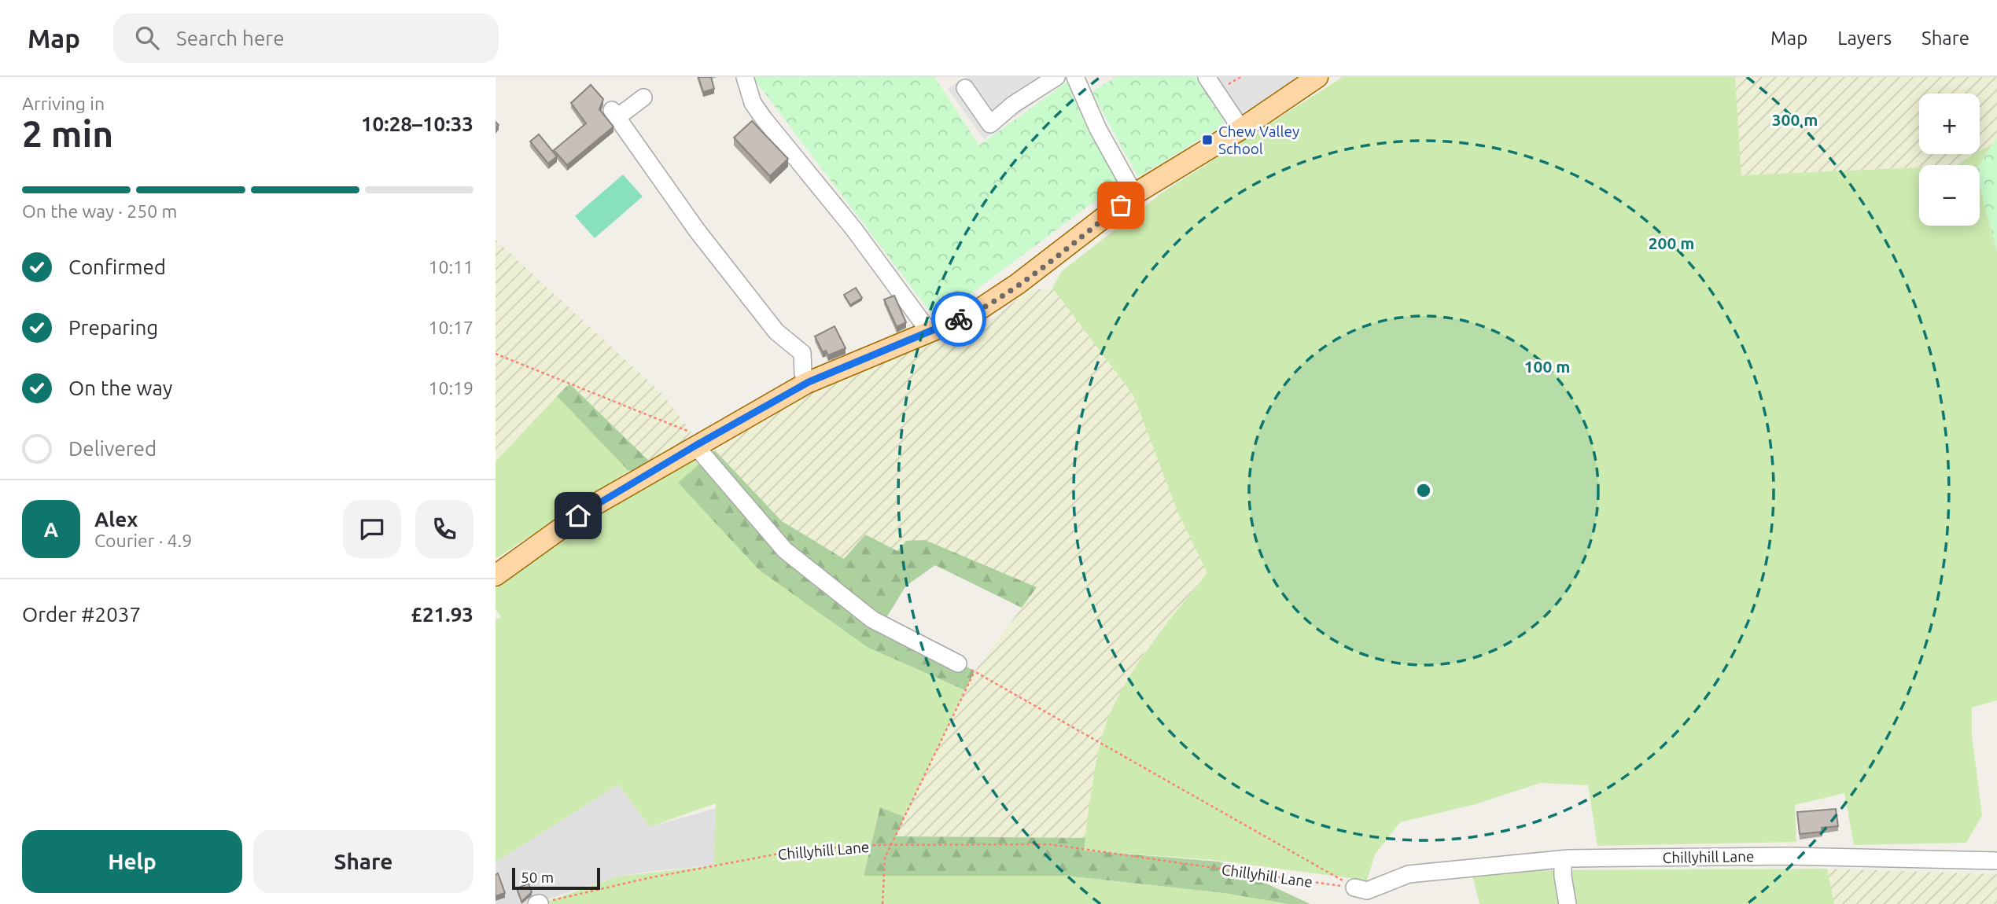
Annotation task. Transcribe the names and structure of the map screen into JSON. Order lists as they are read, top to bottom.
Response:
{
  "streets": {
    "street": ["Chillyhill Lane"]
  },
  "places": {
    "transit": ["Chew Valley School"]
  },
  "scale_bar": "50 m",
  "page": {
    "header": "Map",
    "search": "Search here",
    "nav": ["Map", "Layers", "Share"],
    "heading": ["2 min", "Arriving in", "10:28–10:33"],
    "panel": [
      "Alex",
      "Courier · 4.9",
      "Order #2037",
      "£21.93"
    ],
    "map_buttons": ["+", "−"],
    "bar": "On the way · 250 m",
    "list": [
      ["Confirmed", "10:11"],
      ["Preparing", "10:17"],
      ["On the way", "10:19"],
      "Delivered"
    ],
    "round": "A",
    "buttons": ["Help", "Share"],
    "scale": "50 m"
  },
  "rings": ["300 m", "200 m", "100 m"]
}
